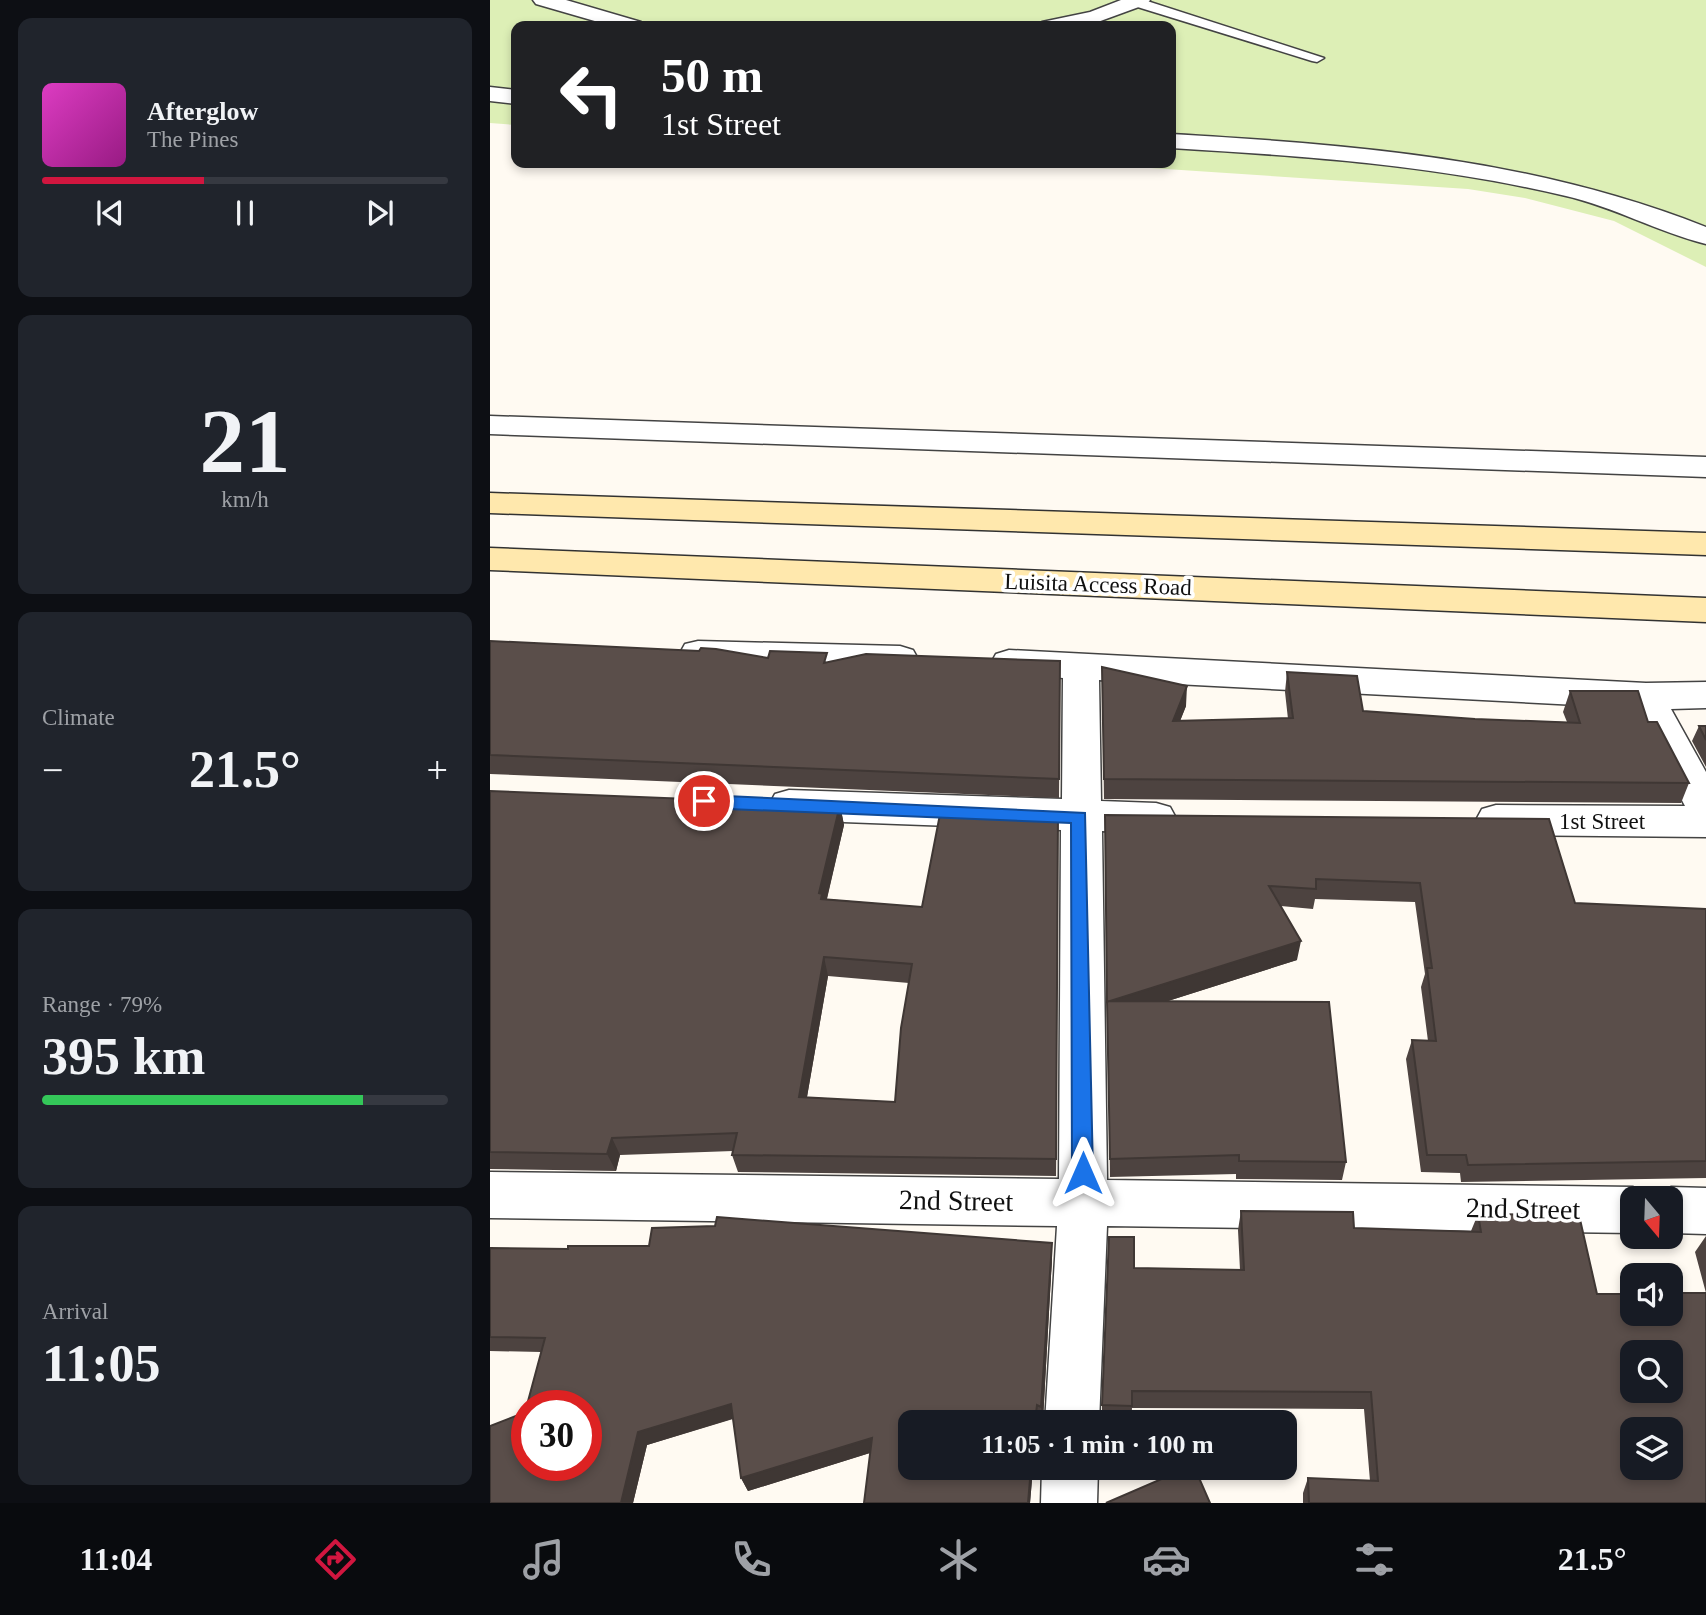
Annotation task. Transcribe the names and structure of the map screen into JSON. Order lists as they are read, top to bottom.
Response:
{
  "streets": {
    "main road": ["Luisita Access Road"],
    "street": ["1st Street", "2nd Street"]
  },
  "north": "bottom",
  "page": {
    "turn": ["50 m", "1st Street"],
    "song": ["Afterglow", "The Pines"],
    "tile": [
      ["21", "km/h"],
      "Climate",
      ["Range · 79%", "395 km"],
      ["Arrival", "11:05"]
    ],
    "heat": ["−", "21.5°", "+"],
    "limit": "30",
    "trip": "11:05 · 1 min · 100 m",
    "tabs": ["11:04", "21.5°"]
  }
}
